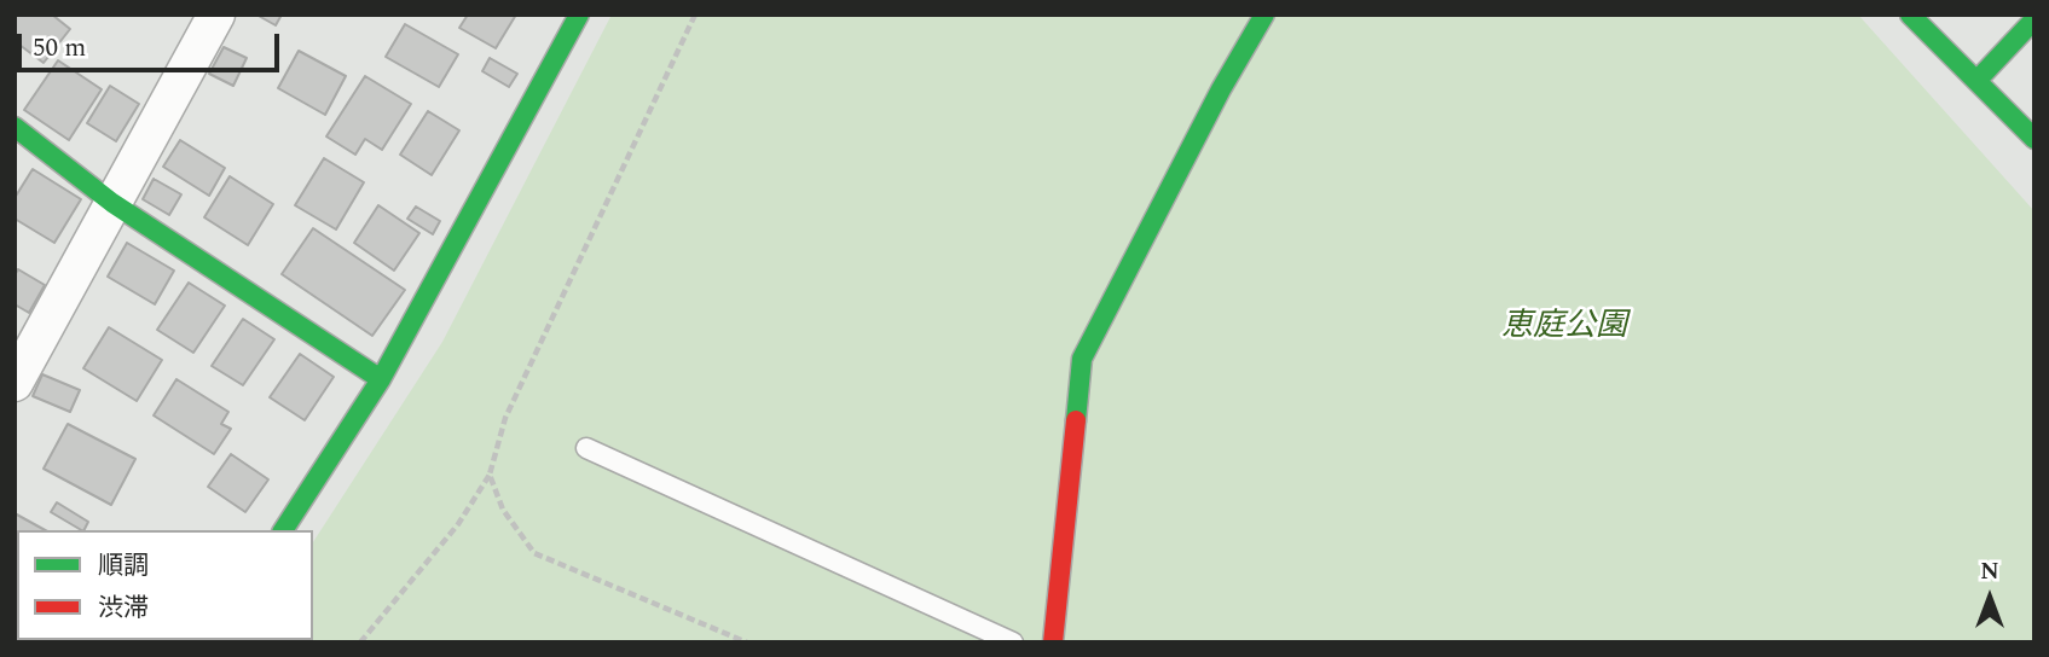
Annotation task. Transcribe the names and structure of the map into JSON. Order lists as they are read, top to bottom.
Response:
{
  "parks": ["恵庭公園"],
  "legend": ["順調", "渋滞"],
  "scale_bar": "50 m",
  "north": "top"
}
